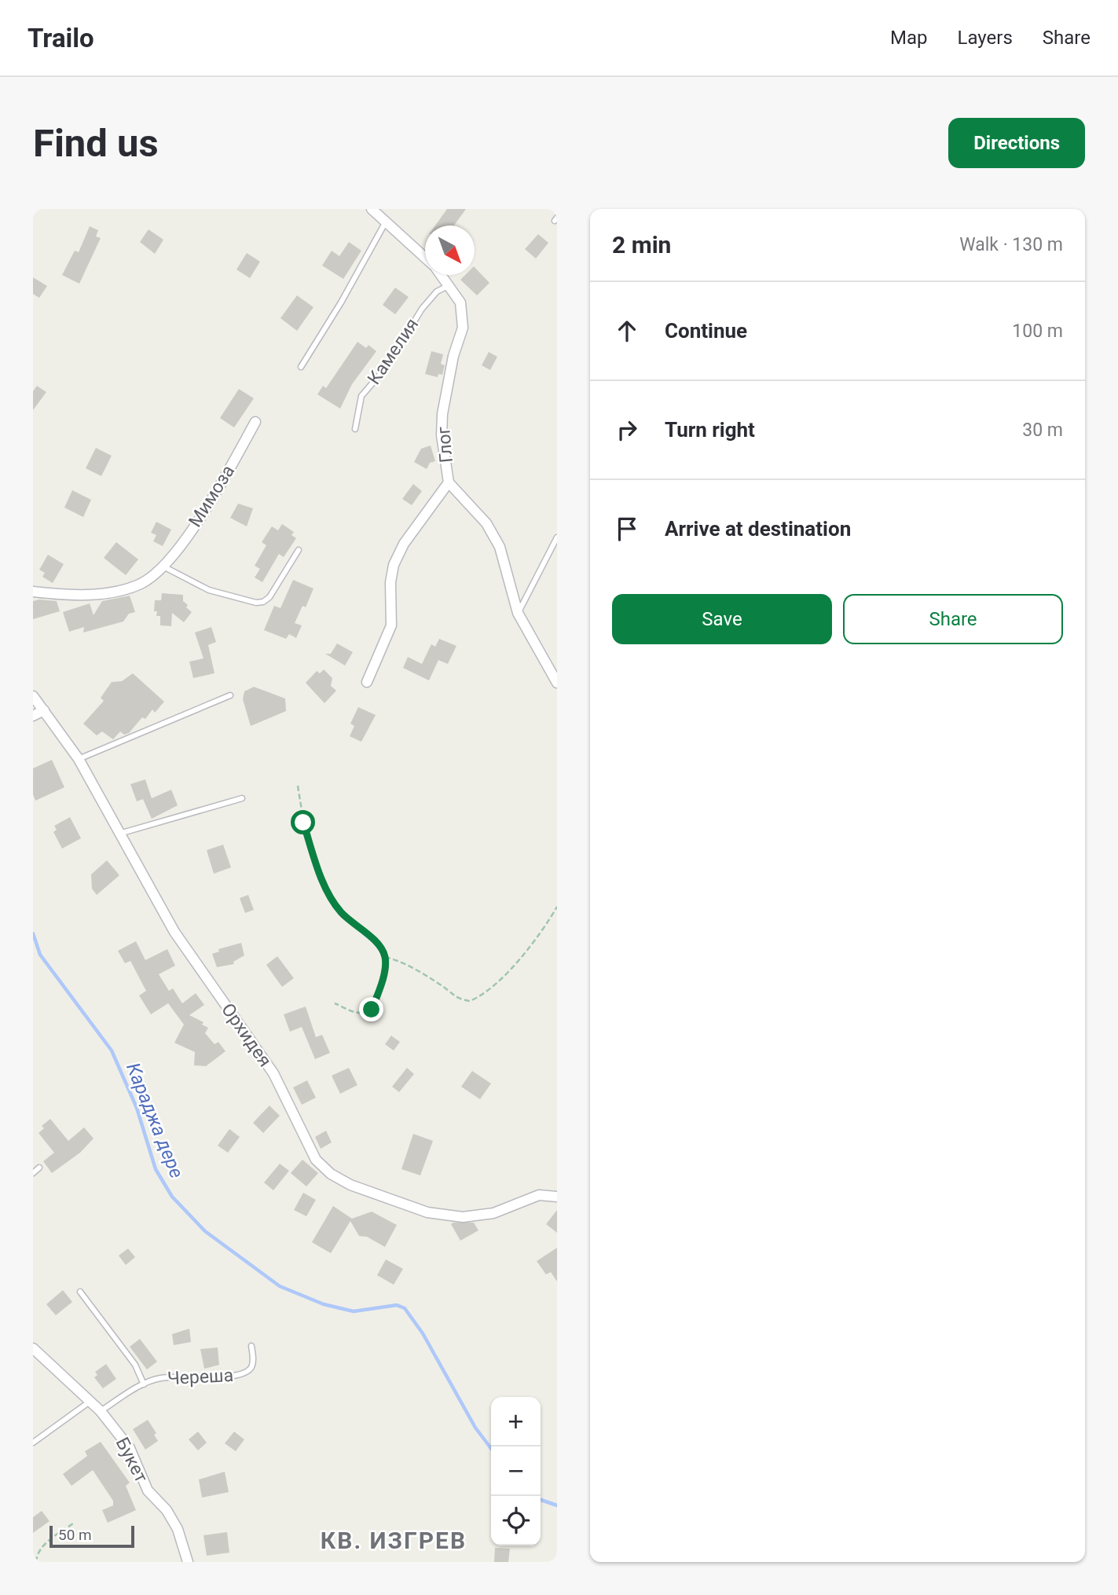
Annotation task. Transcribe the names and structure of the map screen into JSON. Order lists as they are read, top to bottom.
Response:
{
  "streets": {
    "street": [
      "Глог",
      "Мимоза",
      "Орхидея",
      "Букет"
    ],
    "lane": ["Камелия", "Череша"]
  },
  "crossings": [
    ["Камелия", "Глог"],
    ["Череша", "Букет"]
  ],
  "districts": ["КВ. ИЗГРЕВ"],
  "water": ["Караджа дере"],
  "scale_bar": "50 m",
  "north": "bottom right",
  "page": {
    "header": "Trailo",
    "nav": ["Map", "Layers", "Share"],
    "buttons": [
      "Directions",
      ["Save", "Share"]
    ],
    "title": "Find us",
    "heading": ["2 min", "Walk · 130 m"],
    "list": [
      ["Continue", "100 m"],
      ["Turn right", "30 m"],
      "Arrive at destination"
    ],
    "map_buttons": ["+", "−"],
    "scale": "50 m"
  }
}
